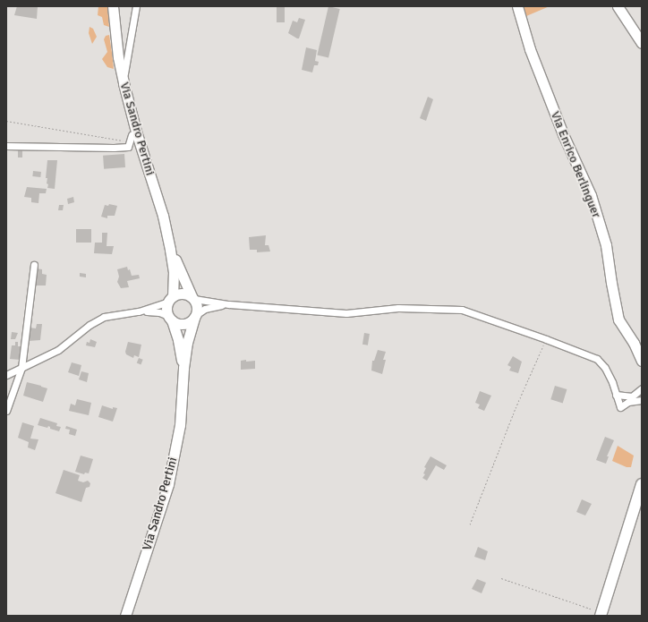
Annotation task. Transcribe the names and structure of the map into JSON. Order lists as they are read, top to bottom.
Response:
{
  "streets": {
    "street": ["Via Sandro Pertini", "Via Enrico Berlinguer"]
  }
}
